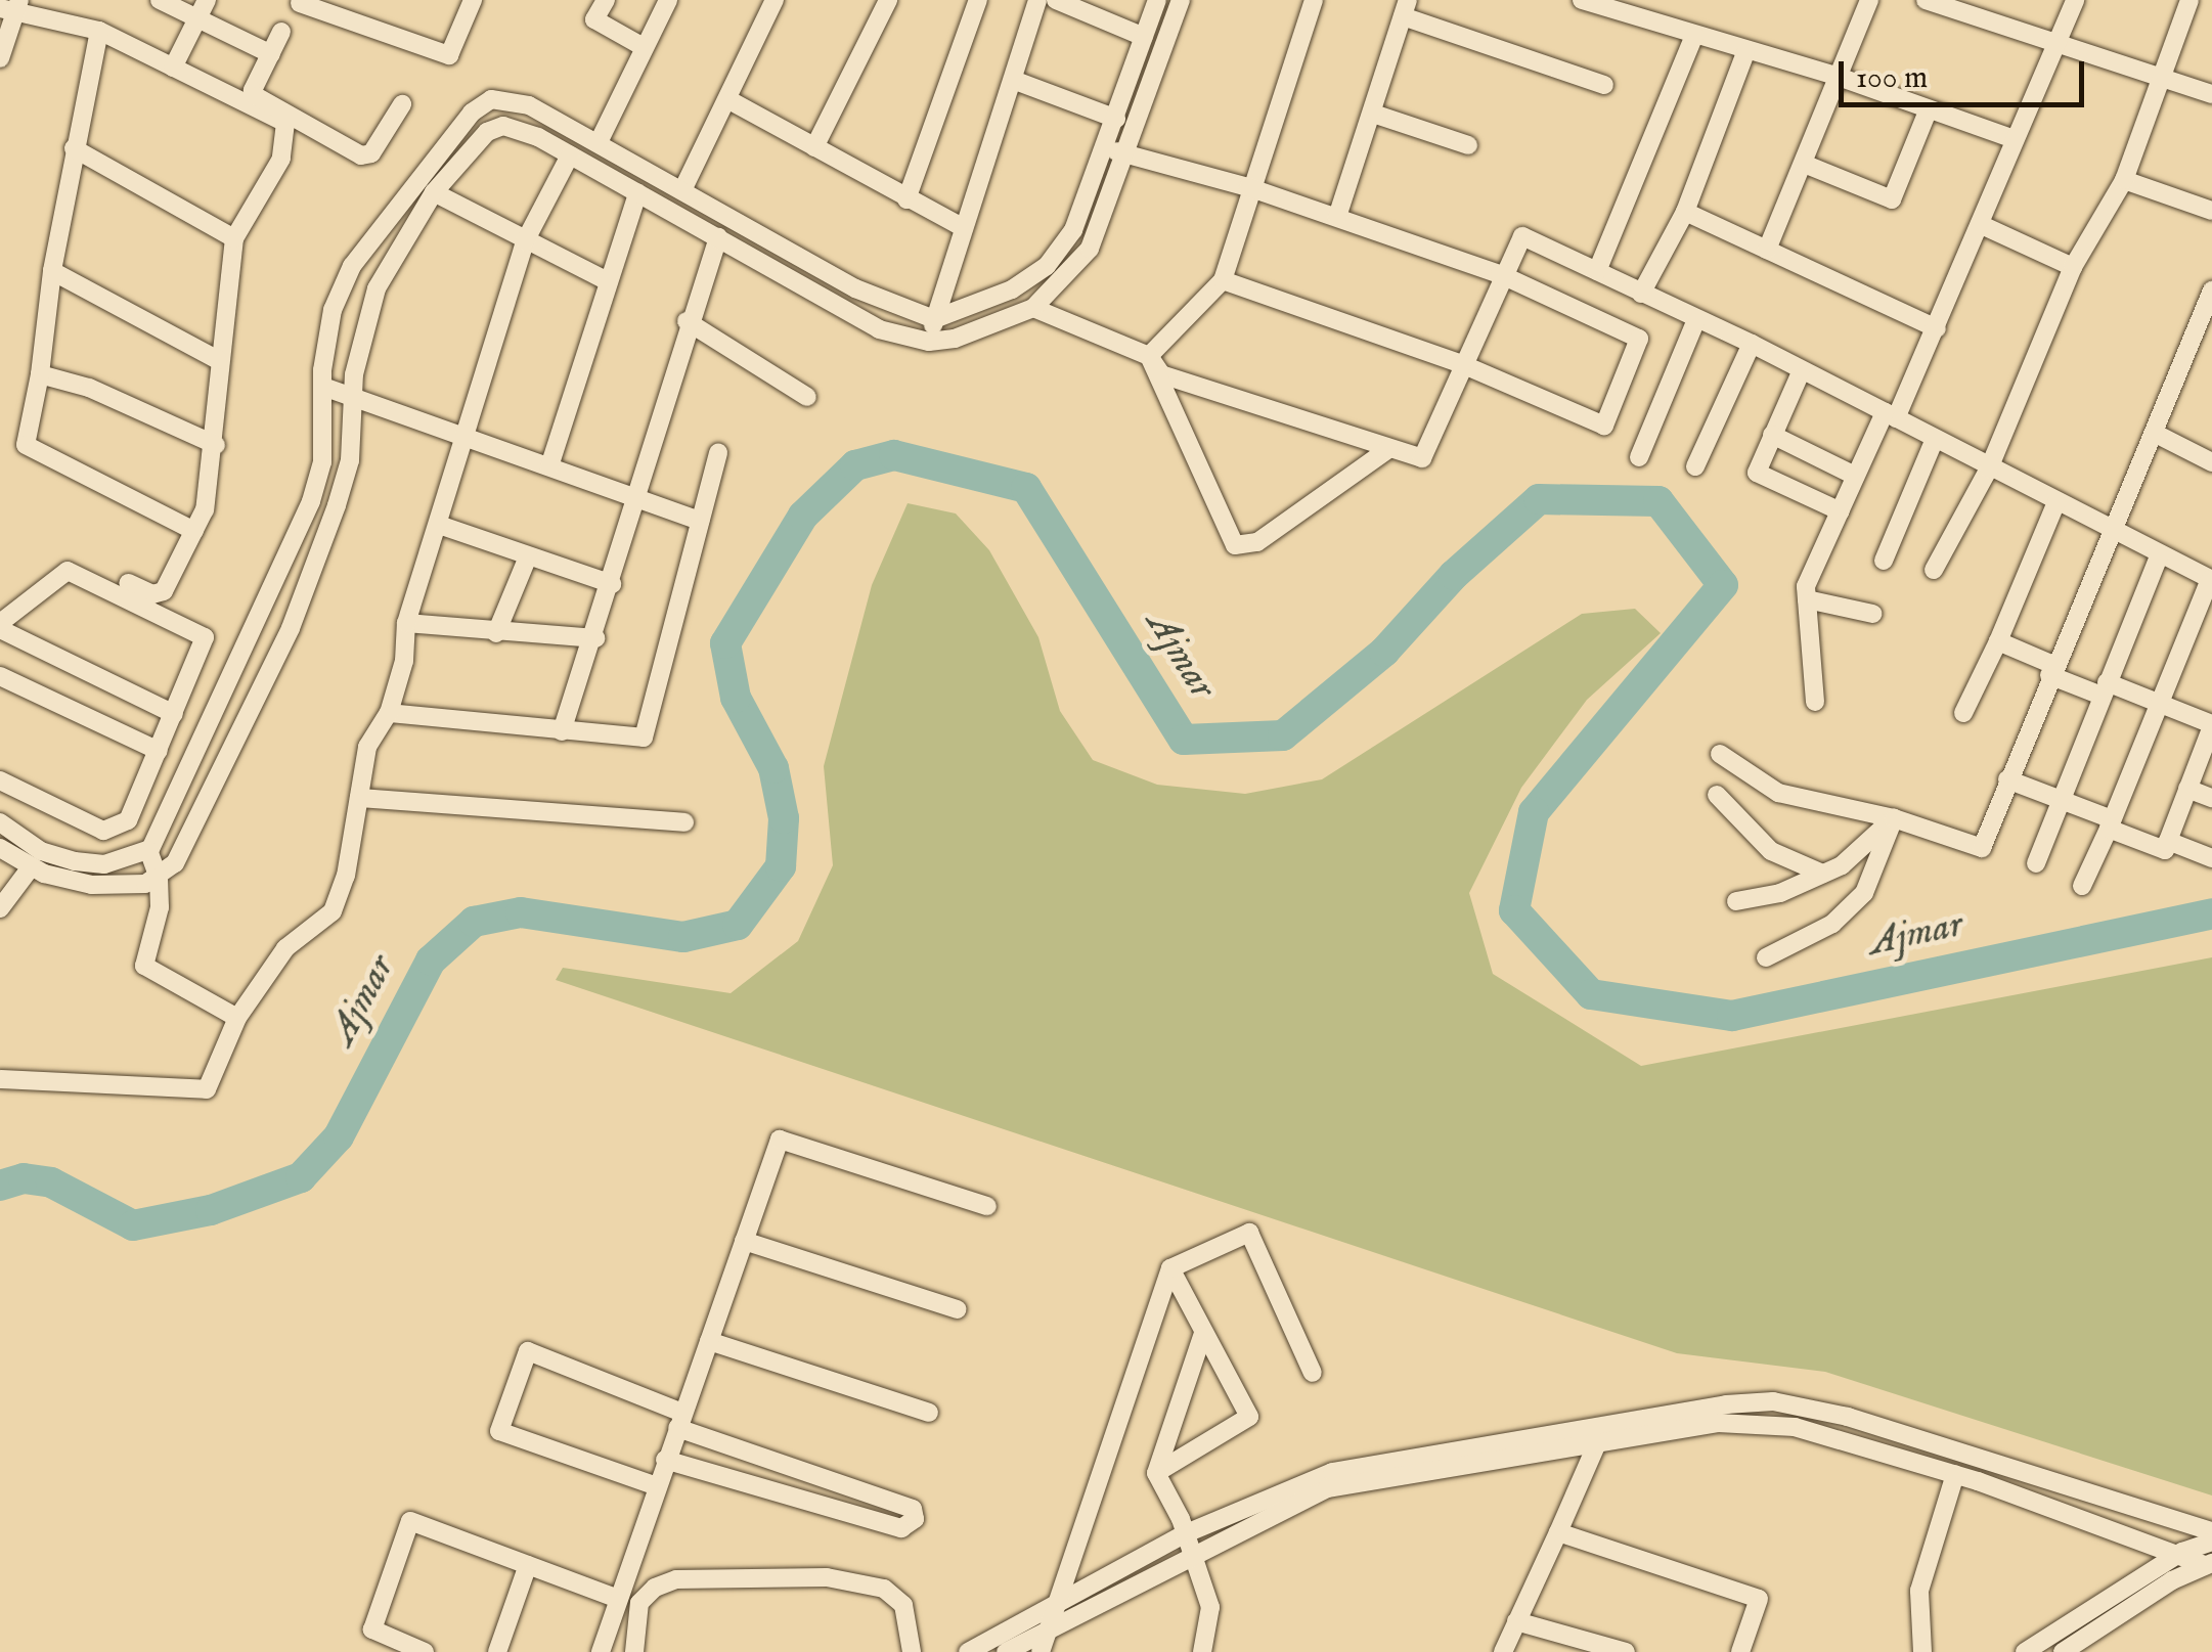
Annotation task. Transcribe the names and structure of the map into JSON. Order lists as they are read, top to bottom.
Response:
{
  "water": ["Ajmar"],
  "scale_bar": "100 m"
}
